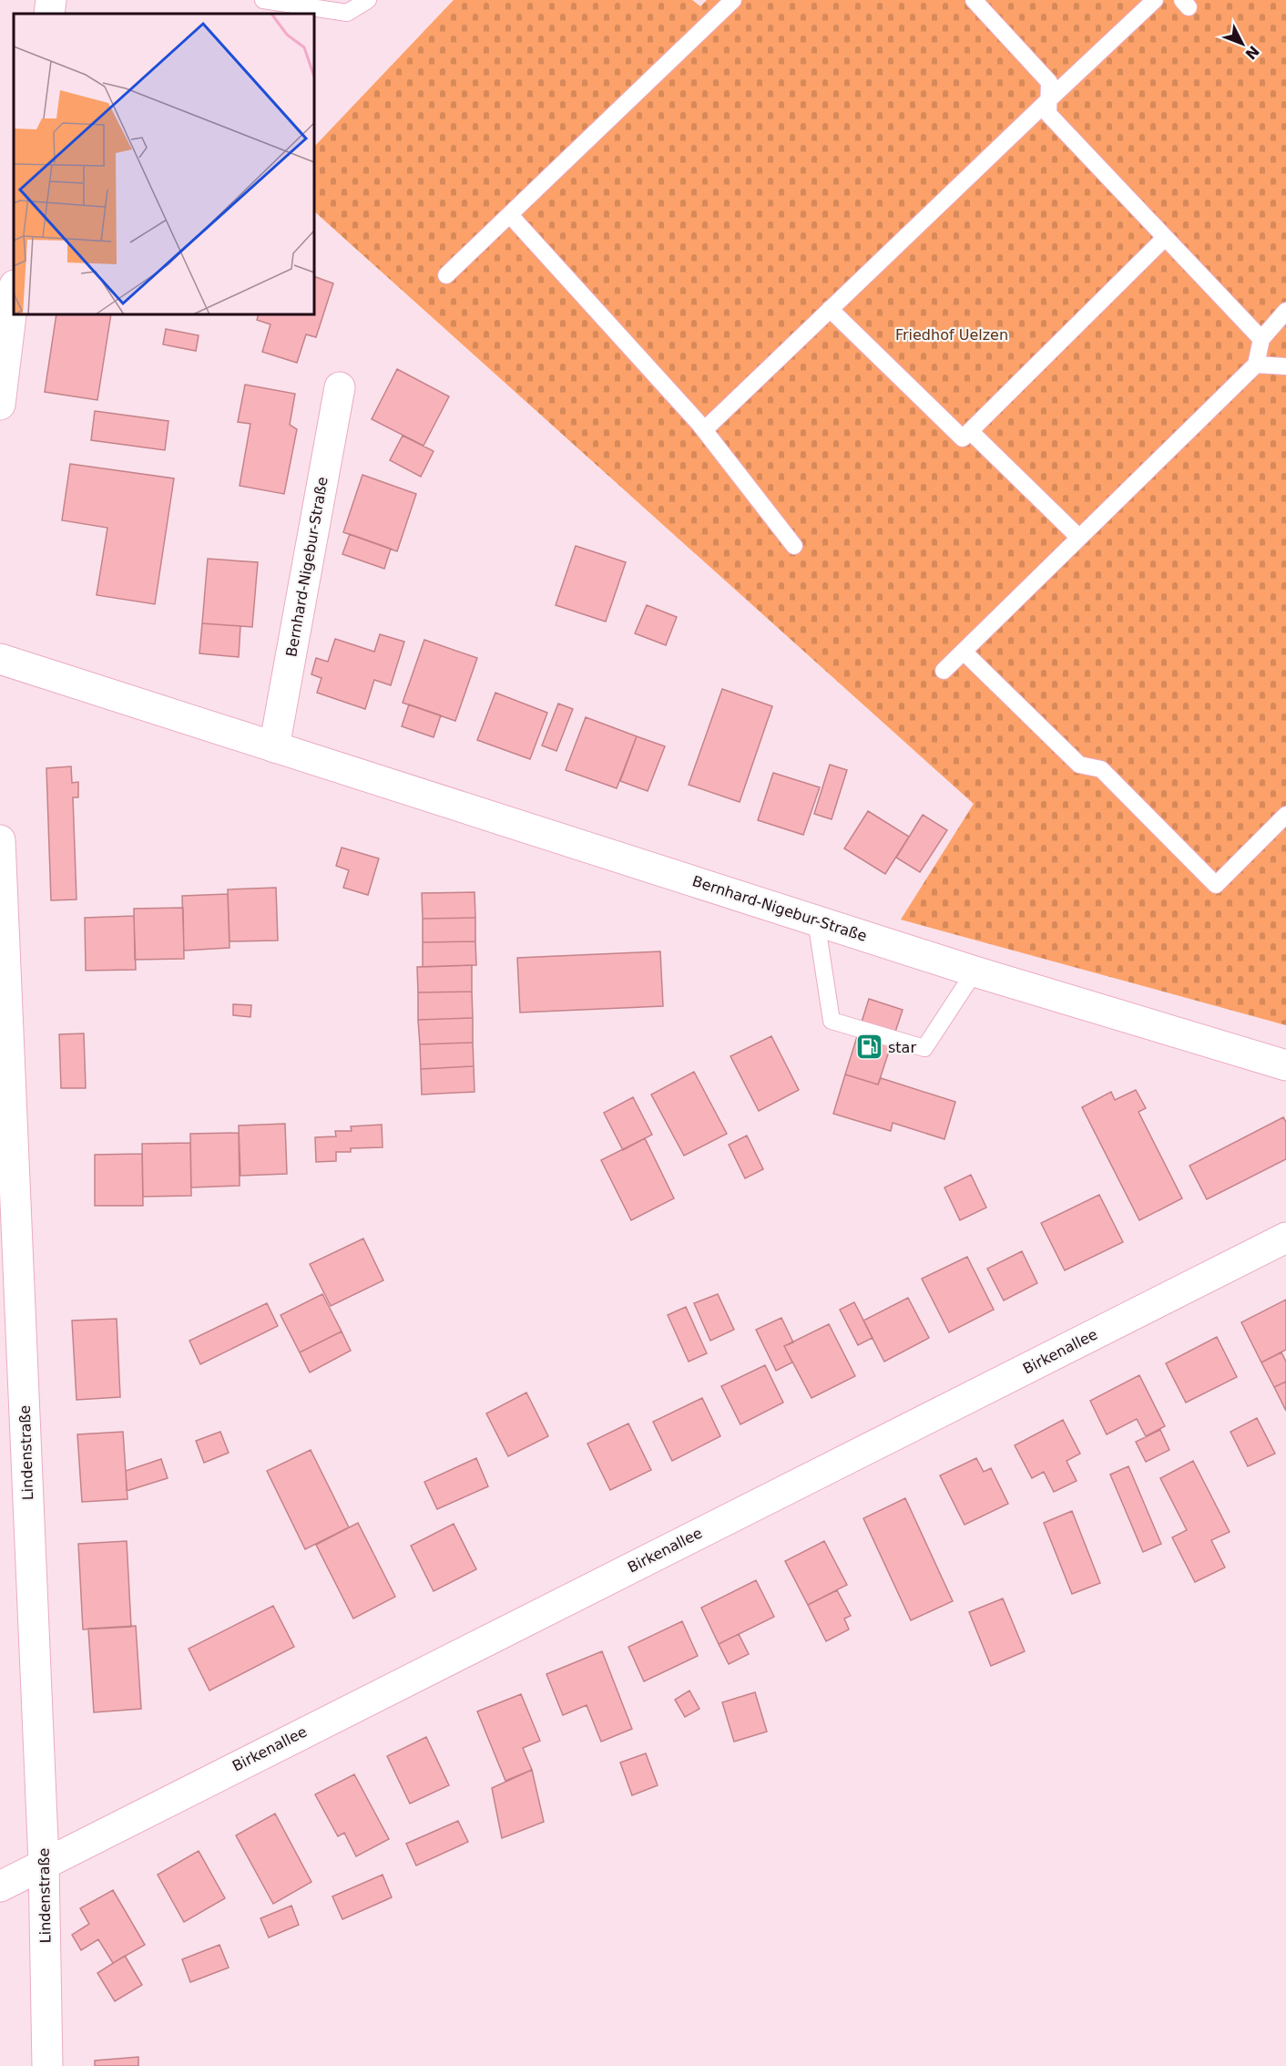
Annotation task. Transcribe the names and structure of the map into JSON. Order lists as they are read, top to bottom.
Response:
{
  "streets": {
    "street": ["Bernhard-Nigebur-Straße", "Birkenallee", "Lindenstraße"]
  },
  "crossings": [
    ["Birkenallee", "Lindenstraße"]
  ],
  "parks": ["Friedhof Uelzen"],
  "places": {
    "fuel station": ["star"]
  },
  "north": "bottom right"
}
